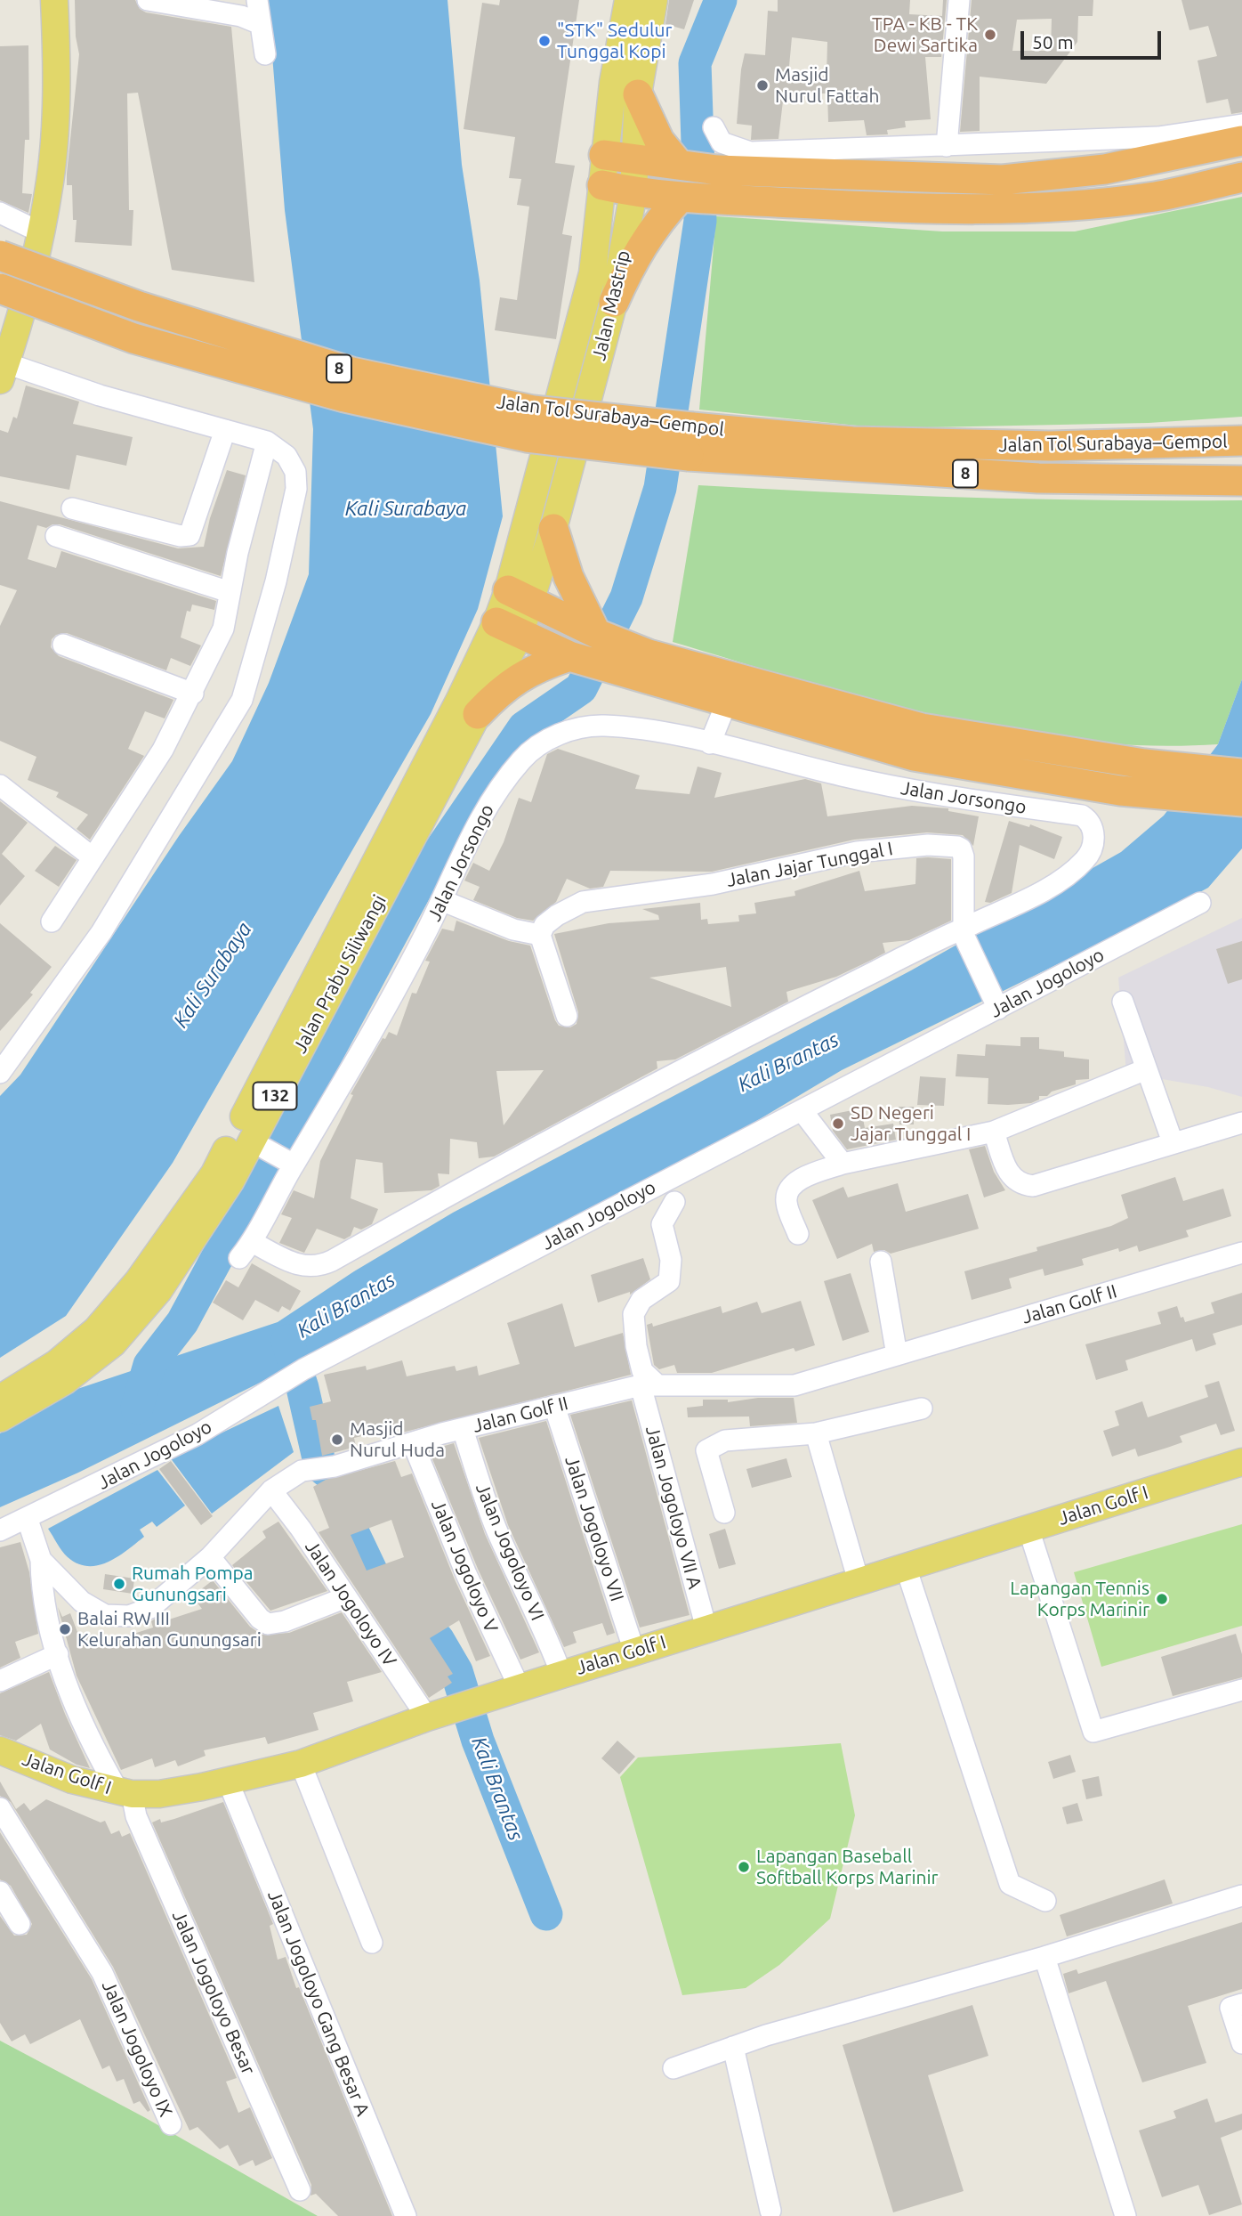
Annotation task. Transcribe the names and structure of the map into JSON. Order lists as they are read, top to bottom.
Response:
{
  "streets": {
    "highway": ["8", "Jalan Tol Surabaya–Gempol"],
    "main road": [
      "Jalan Mastrip",
      "Jalan Prabu Siliwangi",
      "132",
      "Jalan Golf I"
    ],
    "street": [
      "Jalan Jorsongo",
      "Jalan Jajar Tunggal I",
      "Jalan Jogoloyo",
      "Jalan Golf II",
      "Jalan Jogoloyo VII A",
      "Jalan Jogoloyo VII",
      "Jalan Jogoloyo VI",
      "Jalan Jogoloyo V",
      "Jalan Jogoloyo IV",
      "Jalan Jogoloyo Besar",
      "Jalan Jogoloyo Gang Besar A",
      "Jalan Jogoloyo IX"
    ]
  },
  "crossings": [
    ["Jalan Jorsongo", "Jalan Jajar Tunggal I"],
    ["Jalan Jajar Tunggal I", "Jalan Jogoloyo"],
    ["Jalan Jogoloyo", "Jalan Golf II"],
    ["Jalan Golf II", "Jalan Jogoloyo VII A"],
    ["Jalan Golf II", "Jalan Jogoloyo VII"],
    ["Jalan Golf II", "Jalan Jogoloyo VI"],
    ["Jalan Golf II", "Jalan Jogoloyo V"],
    ["Jalan Golf II", "Jalan Jogoloyo IV"],
    ["Jalan Golf II", "Jalan Jogoloyo Besar"],
    ["Jalan Golf I", "Jalan Jogoloyo VII A"],
    ["Jalan Golf I", "Jalan Jogoloyo VII"],
    ["Jalan Golf I", "Jalan Jogoloyo VI"],
    ["Jalan Golf I", "Jalan Jogoloyo V"],
    ["Jalan Golf I", "Jalan Jogoloyo IV"],
    ["Jalan Golf I", "Jalan Jogoloyo Besar"],
    ["Jalan Golf I", "Jalan Jogoloyo Gang Besar A"]
  ],
  "water": ["Kali Surabaya", "Kali Brantas"],
  "places": [
    "TPA - KB - TK Dewi Sartika",
    "\"STK\" Sedulur Tunggal Kopi",
    "Masjid Nurul Fattah",
    "SD Negeri Jajar Tunggal I",
    "Masjid Nurul Huda",
    "Rumah Pompa Gunungsari",
    "Lapangan Tennis Korps Marinir",
    "Balai RW III Kelurahan Gunungsari",
    "Lapangan Baseball Softball Korps Marinir"
  ],
  "scale_bar": "50 m"
}
